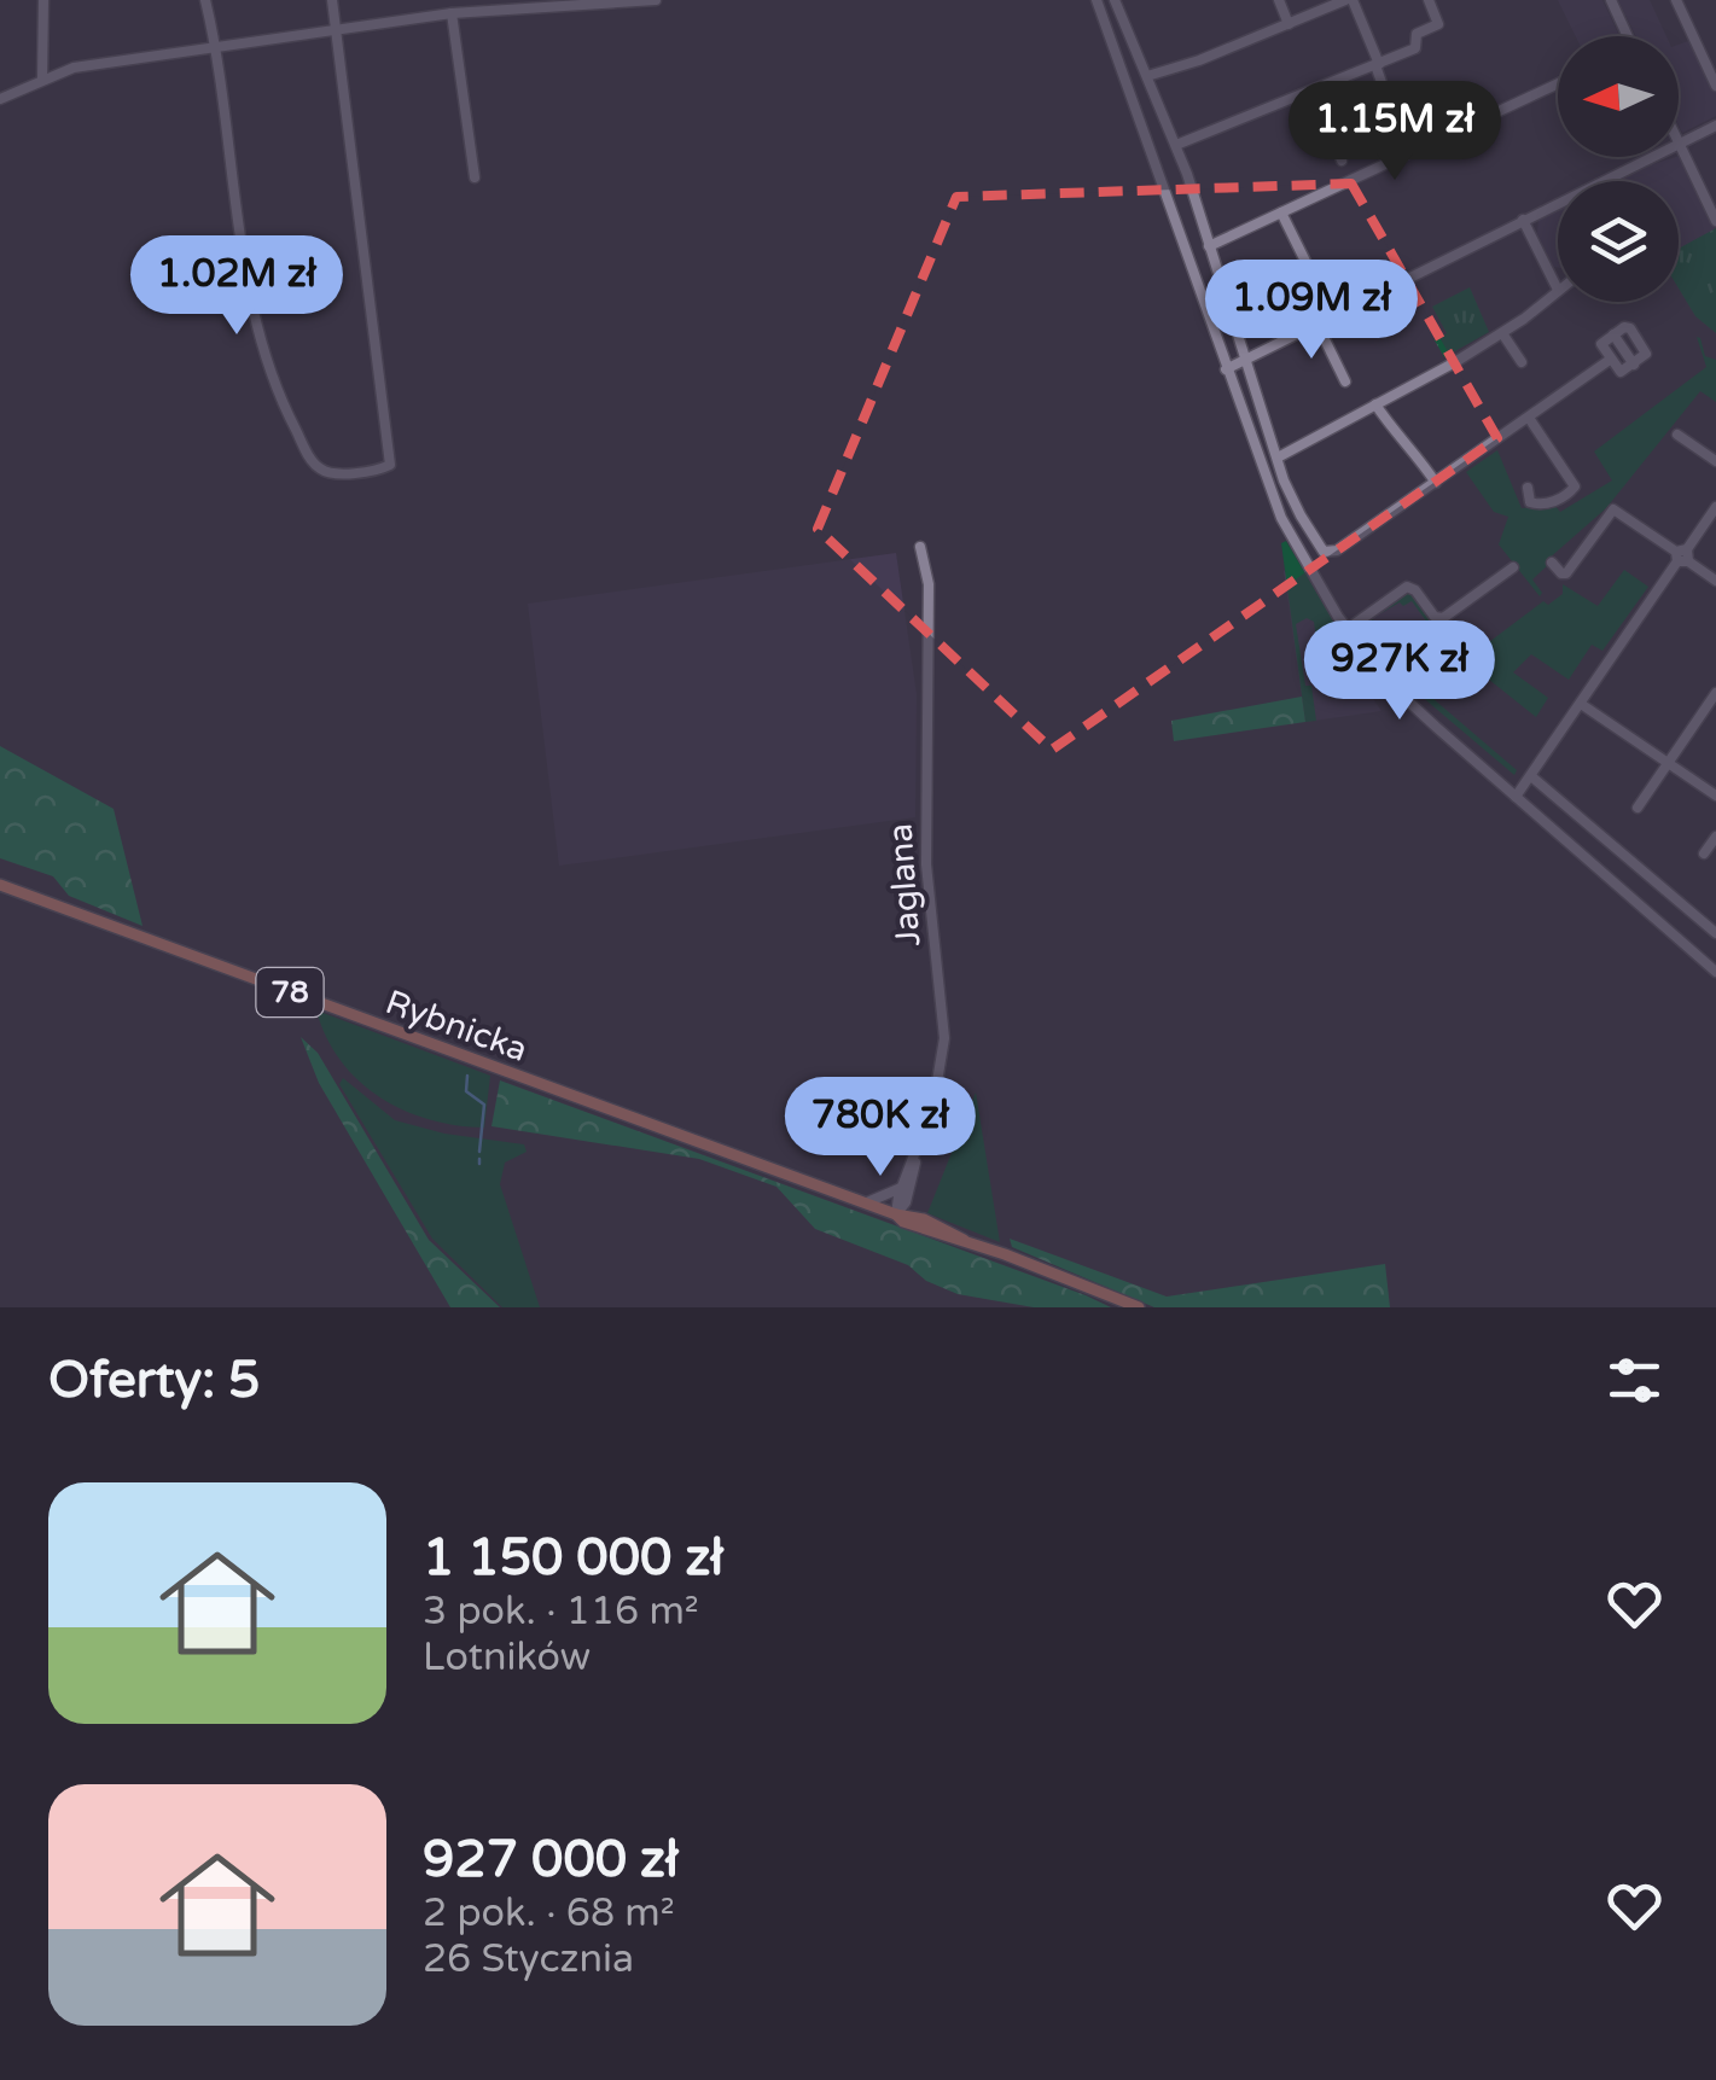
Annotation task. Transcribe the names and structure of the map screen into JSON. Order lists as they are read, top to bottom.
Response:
{
  "streets": {
    "main road": ["78", "Rybnicka"],
    "street": ["Jaglana"]
  },
  "crossings": [
    ["Jaglana", "Rybnicka"]
  ],
  "north": "left",
  "page": {
    "price": [
      "1.15M zł",
      "1.02M zł",
      "1.09M zł",
      "927K zł",
      "780K zł"
    ],
    "heading": "Oferty: 5",
    "list": [
      {
        "name": "1 150 000 zł",
        "note": "3 pok. · 116 m² · Lotników"
      },
      {
        "name": "927 000 zł",
        "note": "2 pok. · 68 m² · 26 Stycznia"
      }
    ]
  }
}
